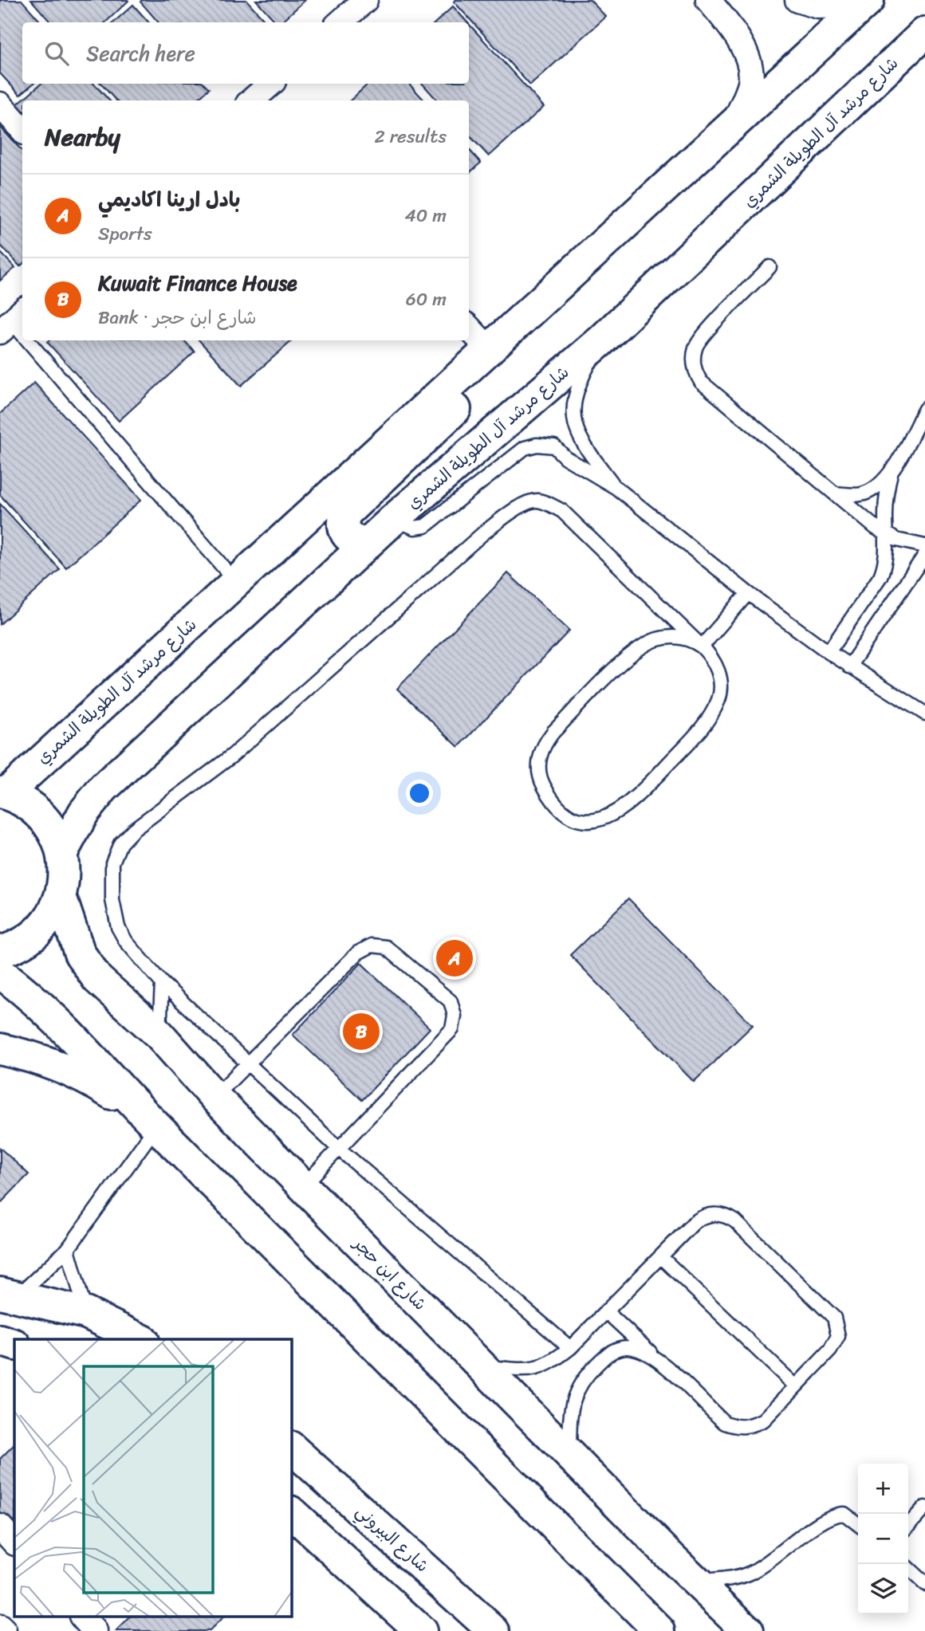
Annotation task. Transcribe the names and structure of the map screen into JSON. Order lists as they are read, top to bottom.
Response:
{
  "streets": {
    "main road": ["شارع مرشد آل الطويلة الشمري", "شارع ابن حجر", "شارع البيروني"]
  },
  "page": {
    "search": "Search here",
    "heading": ["Nearby", "2 results"],
    "list": [
      {
        "mark": "A",
        "name": "بادل ارينا اكاديمي",
        "note": "Sports",
        "value": "40 m"
      },
      {
        "mark": "B",
        "name": "Kuwait Finance House",
        "note": "Bank · شارع ابن حجر",
        "value": "60 m"
      }
    ],
    "pins": ["A", "B"],
    "map_buttons": ["+", "−"]
  }
}
